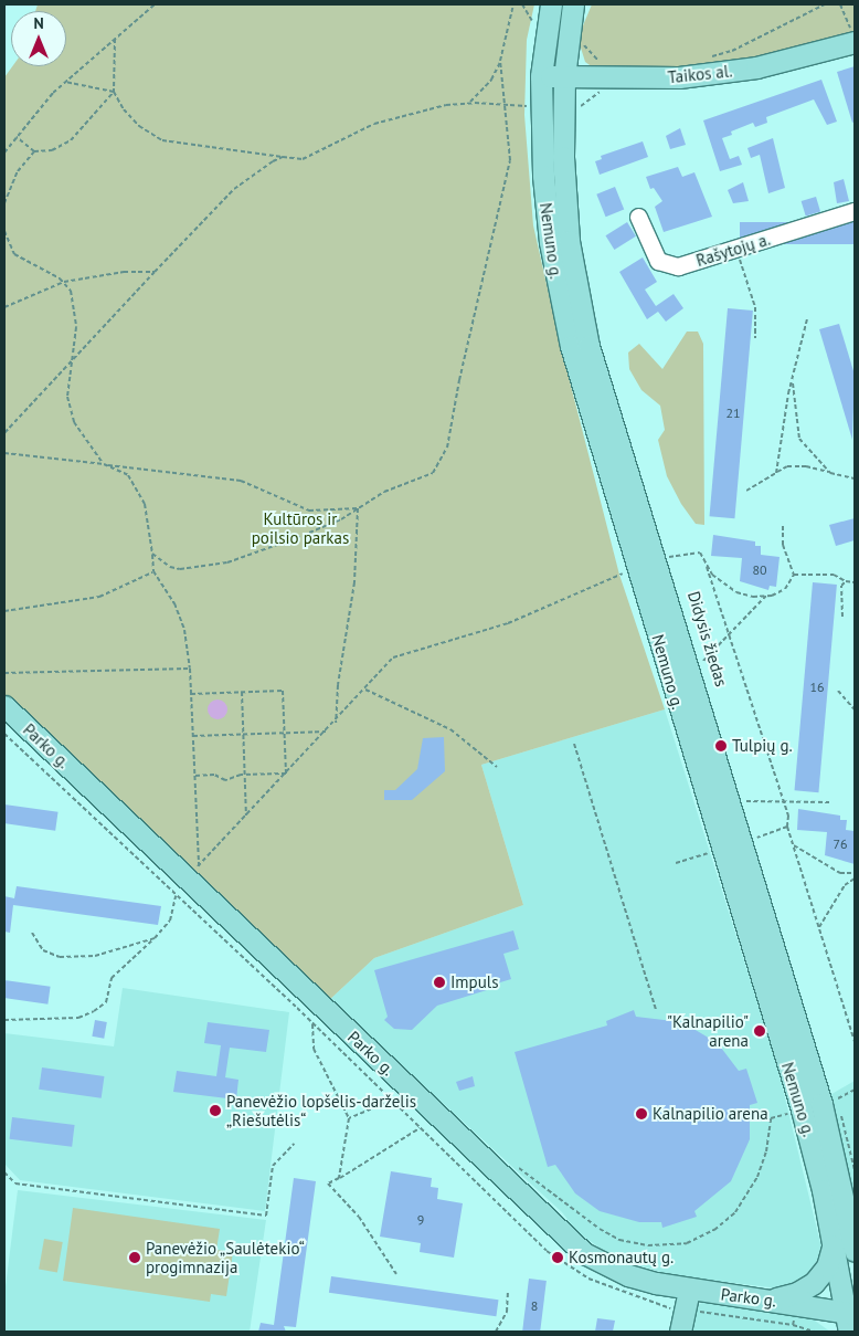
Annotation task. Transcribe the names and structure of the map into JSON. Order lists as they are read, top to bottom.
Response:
{
  "streets": {
    "main road": ["Taikos al.", "Nemuno g.", "Parko g."],
    "street": ["Rašytojų a."],
    "path": ["Didysis žiedas"]
  },
  "crossings": [
    ["Taikos al.", "Nemuno g."],
    ["Nemuno g.", "Parko g."]
  ],
  "parks": ["Kultūros ir poilsio parkas"],
  "places": [
    "Tulpių g.",
    "Impuls",
    "\"Kalnapilio\" arena",
    "Panevėžio lopšelis-darželis „Riešutėlis“",
    "Kalnapilio arena",
    "Panevėžio „Saulėtekio“ progimnazija",
    "Kosmonautų g."
  ],
  "house_numbers": [
    "21",
    "80",
    "16",
    "76",
    "9",
    "8"
  ],
  "north": "top"
}
